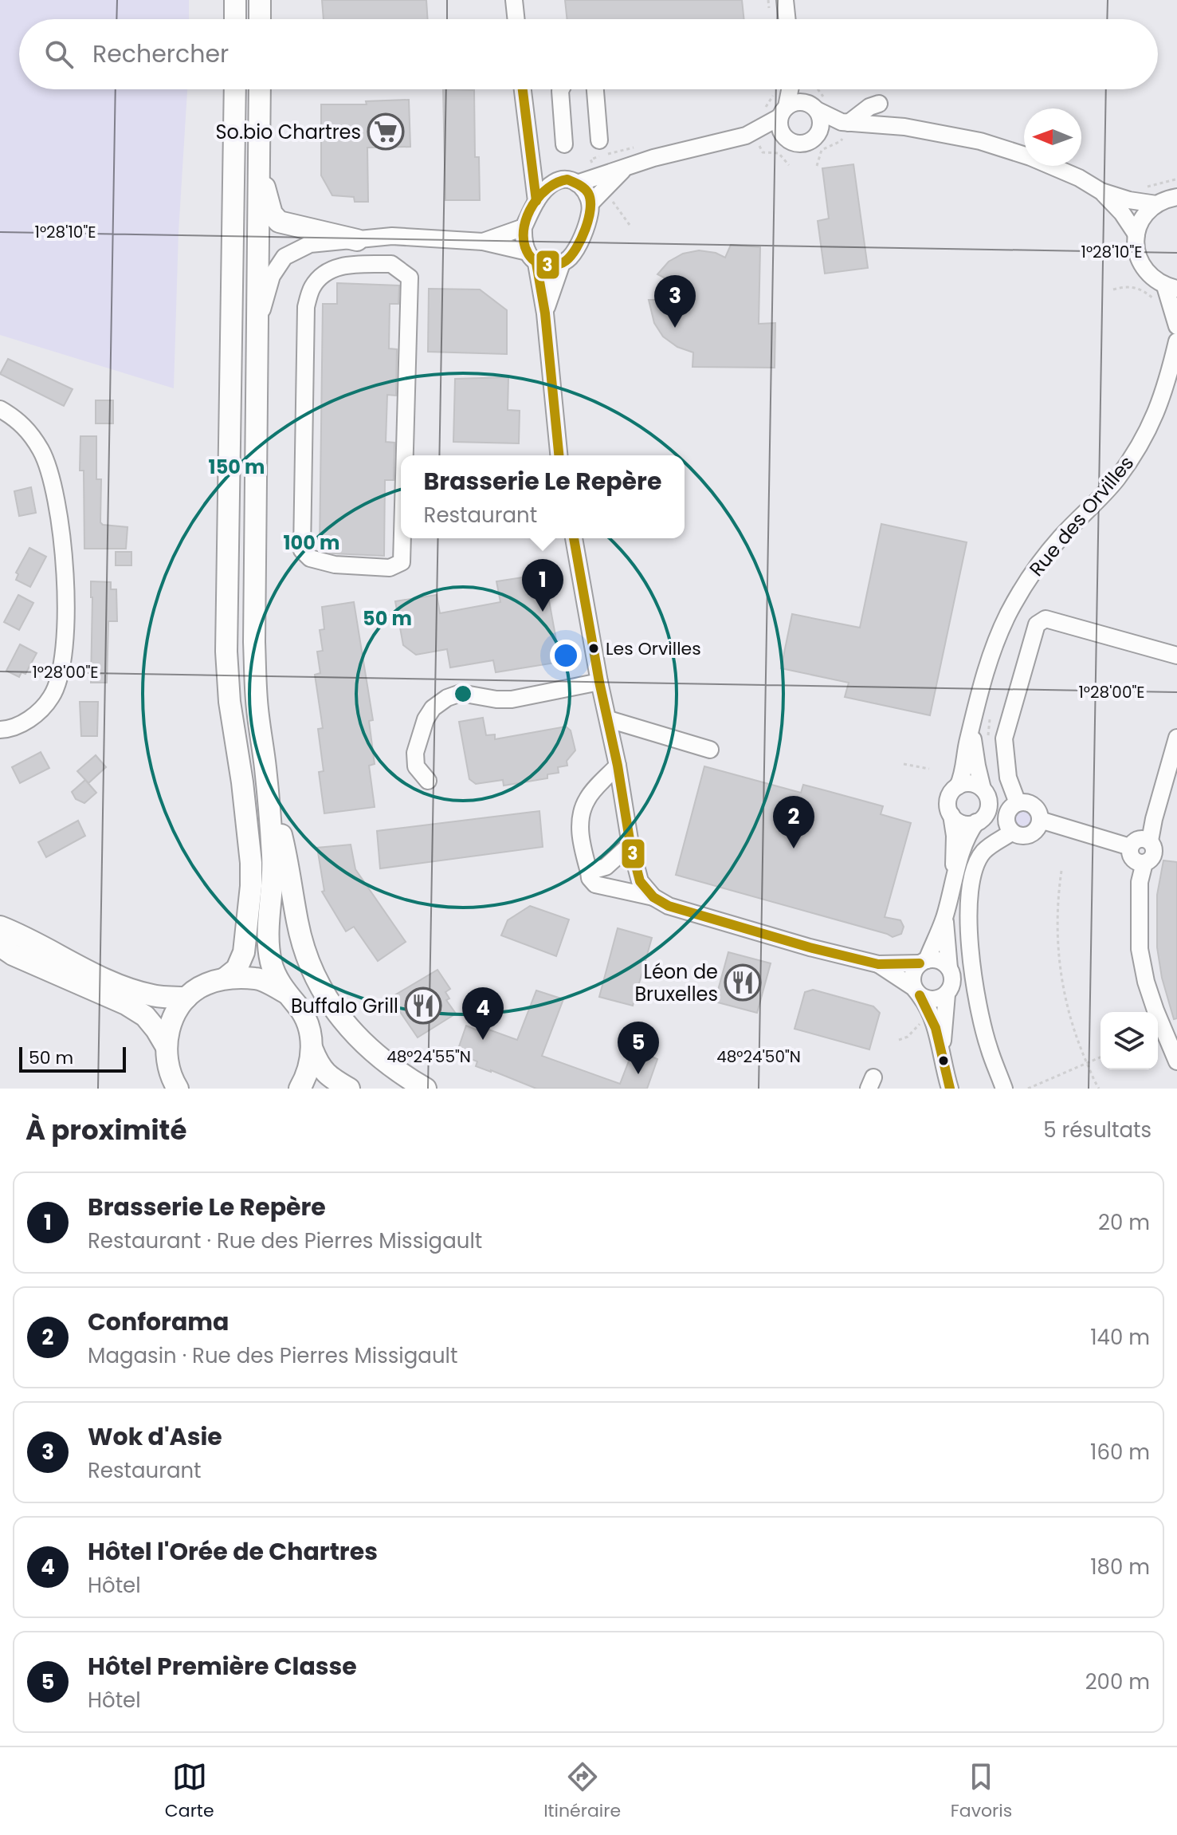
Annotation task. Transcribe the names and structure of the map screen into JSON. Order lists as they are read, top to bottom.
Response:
{
  "streets": {
    "street": ["Rue des Orvilles"]
  },
  "places": {
    "supermarket": ["So.bio Chartres"],
    "other": ["Les Orvilles"],
    "restaurant": ["Léon de Bruxelles", "Buffalo Grill"]
  },
  "lines": ["transit line 3"],
  "scale_bar": "50 m",
  "north": "left",
  "page": {
    "search": "Rechercher",
    "pins": [
      "3",
      "1",
      "2",
      "4",
      "5"
    ],
    "popup": ["Brasserie Le Repère", "Restaurant"],
    "scale": "50 m",
    "heading": ["À proximité", "5 résultats"],
    "list": [
      {
        "mark": "1",
        "name": "Brasserie Le Repère",
        "note": "Restaurant · Rue des Pierres Missigault",
        "value": "20 m"
      },
      {
        "mark": "2",
        "name": "Conforama",
        "note": "Magasin · Rue des Pierres Missigault",
        "value": "140 m"
      },
      {
        "mark": "3",
        "name": "Wok d'Asie",
        "note": "Restaurant",
        "value": "160 m"
      },
      {
        "mark": "4",
        "name": "Hôtel l'Orée de Chartres",
        "note": "Hôtel",
        "value": "180 m"
      },
      {
        "mark": "5",
        "name": "Hôtel Première Classe",
        "note": "Hôtel",
        "value": "200 m"
      }
    ],
    "nav": ["Carte", "Itinéraire", "Favoris"]
  },
  "coordinates": [
    "1°28'10\"E",
    "1°28'00\"E",
    "48°24'55\"N",
    "48°24'50\"N"
  ],
  "rings": ["150 m", "100 m", "50 m"]
}
